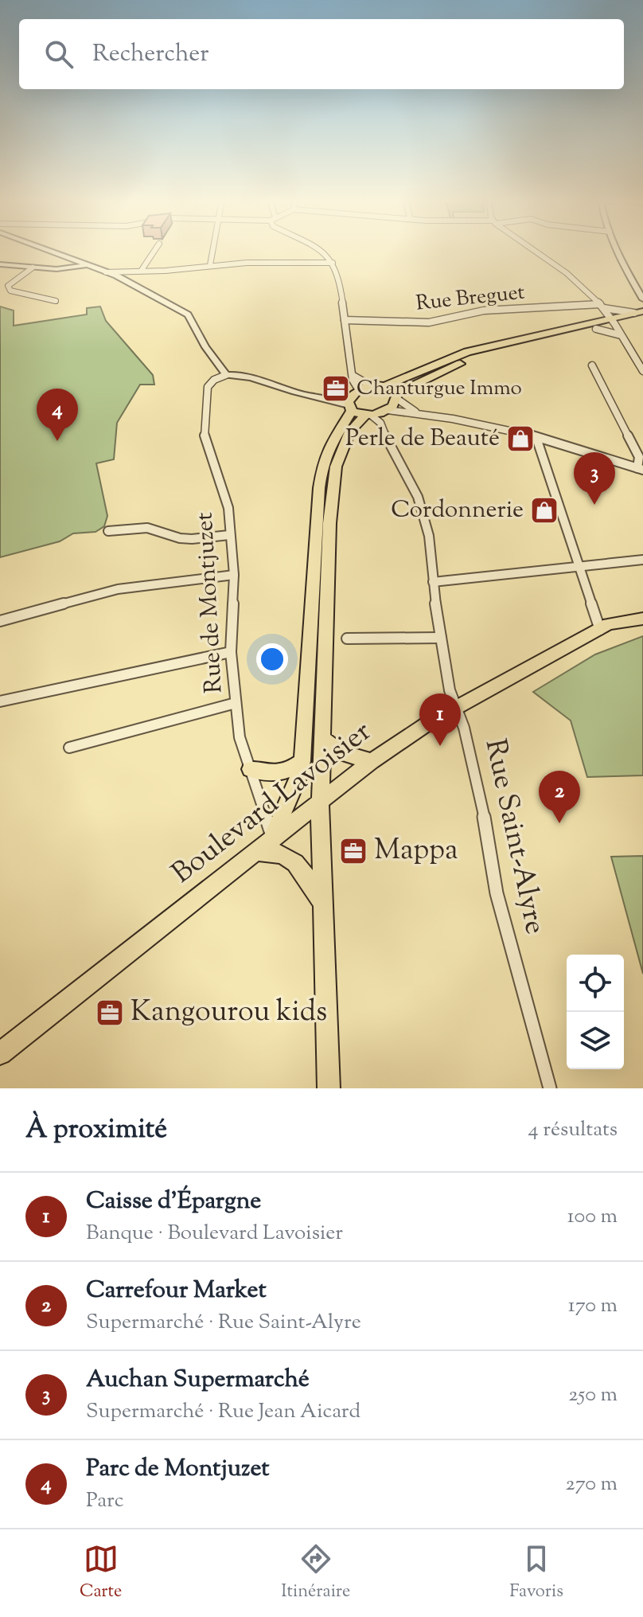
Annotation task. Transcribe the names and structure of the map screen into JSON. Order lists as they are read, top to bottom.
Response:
{
  "streets": {
    "main road": ["Boulevard Lavoisier"],
    "street": ["Rue Breguet", "Rue de Montjuzet", "Rue Saint-Alyre"]
  },
  "crossings": [
    ["Rue de Montjuzet", "Boulevard Lavoisier"],
    ["Boulevard Lavoisier", "Rue Saint-Alyre"]
  ],
  "places": {
    "office": ["Chanturgue Immo", "Mappa", "Kangourou kids"],
    "shop": ["Perle de Beauté", "Cordonnerie"]
  },
  "page": {
    "search": "Rechercher",
    "pins": [
      "4",
      "3",
      "1",
      "2"
    ],
    "heading": ["À proximité", "4 résultats"],
    "list": [
      {
        "mark": "1",
        "name": "Caisse d'Épargne",
        "note": "Banque · Boulevard Lavoisier",
        "value": "100 m"
      },
      {
        "mark": "2",
        "name": "Carrefour Market",
        "note": "Supermarché · Rue Saint-Alyre",
        "value": "170 m"
      },
      {
        "mark": "3",
        "name": "Auchan Supermarché",
        "note": "Supermarché · Rue Jean Aicard",
        "value": "250 m"
      },
      {
        "mark": "4",
        "name": "Parc de Montjuzet",
        "note": "Parc",
        "value": "270 m"
      }
    ],
    "nav": ["Carte", "Itinéraire", "Favoris"]
  }
}
